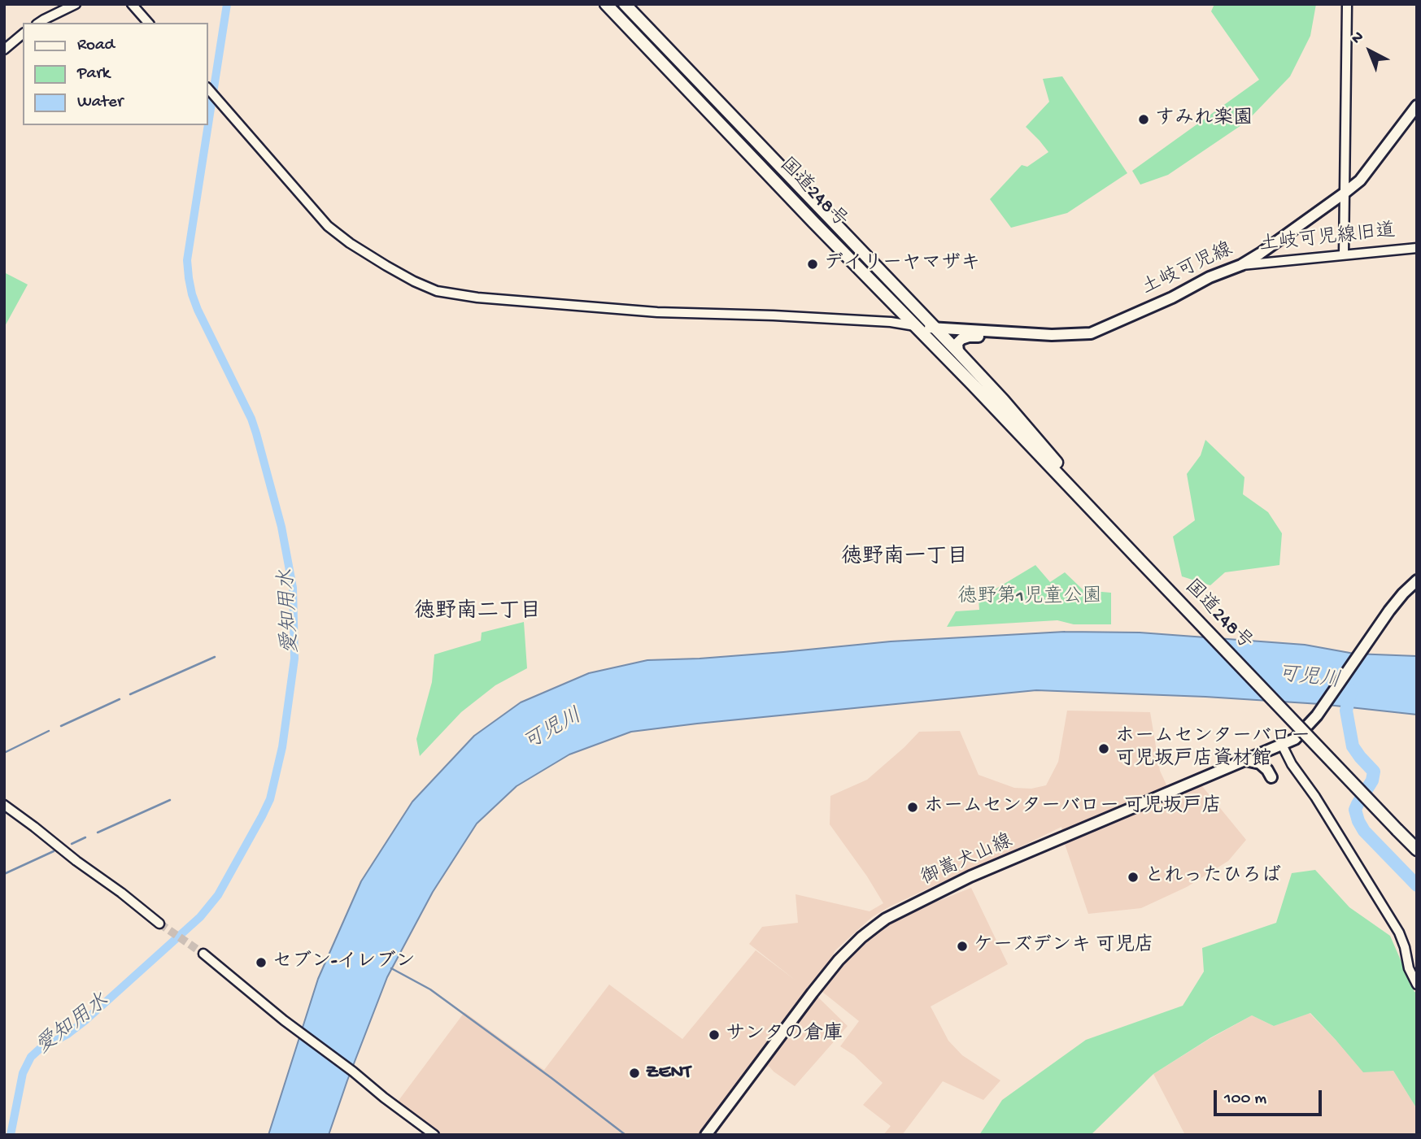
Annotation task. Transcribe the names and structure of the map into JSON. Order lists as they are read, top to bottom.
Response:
{
  "streets": {
    "highway": ["国道248号"],
    "main road": ["土岐可児線", "御嵩犬山線"],
    "street": ["土岐可児線旧道"]
  },
  "crossings": [
    ["国道248号", "土岐可児線"],
    ["土岐可児線旧道", "土岐可児線"]
  ],
  "districts": ["徳野南一丁目", "徳野南二丁目"],
  "water": ["愛知用水", "可児川"],
  "parks": ["徳野第1児童公園"],
  "places": [
    "すみれ楽園",
    "デイリーヤマザキ",
    "ホームセンターバロー 可児坂戸店資材館",
    "ホームセンターバロー 可児坂戸店",
    "とれったひろば",
    "ケーズデンキ 可児店",
    "セブン-イレブン",
    "サンタの倉庫",
    "ZENT"
  ],
  "legend": ["Road", "Park", "Water"],
  "scale_bar": "100 m",
  "north": "top left"
}
